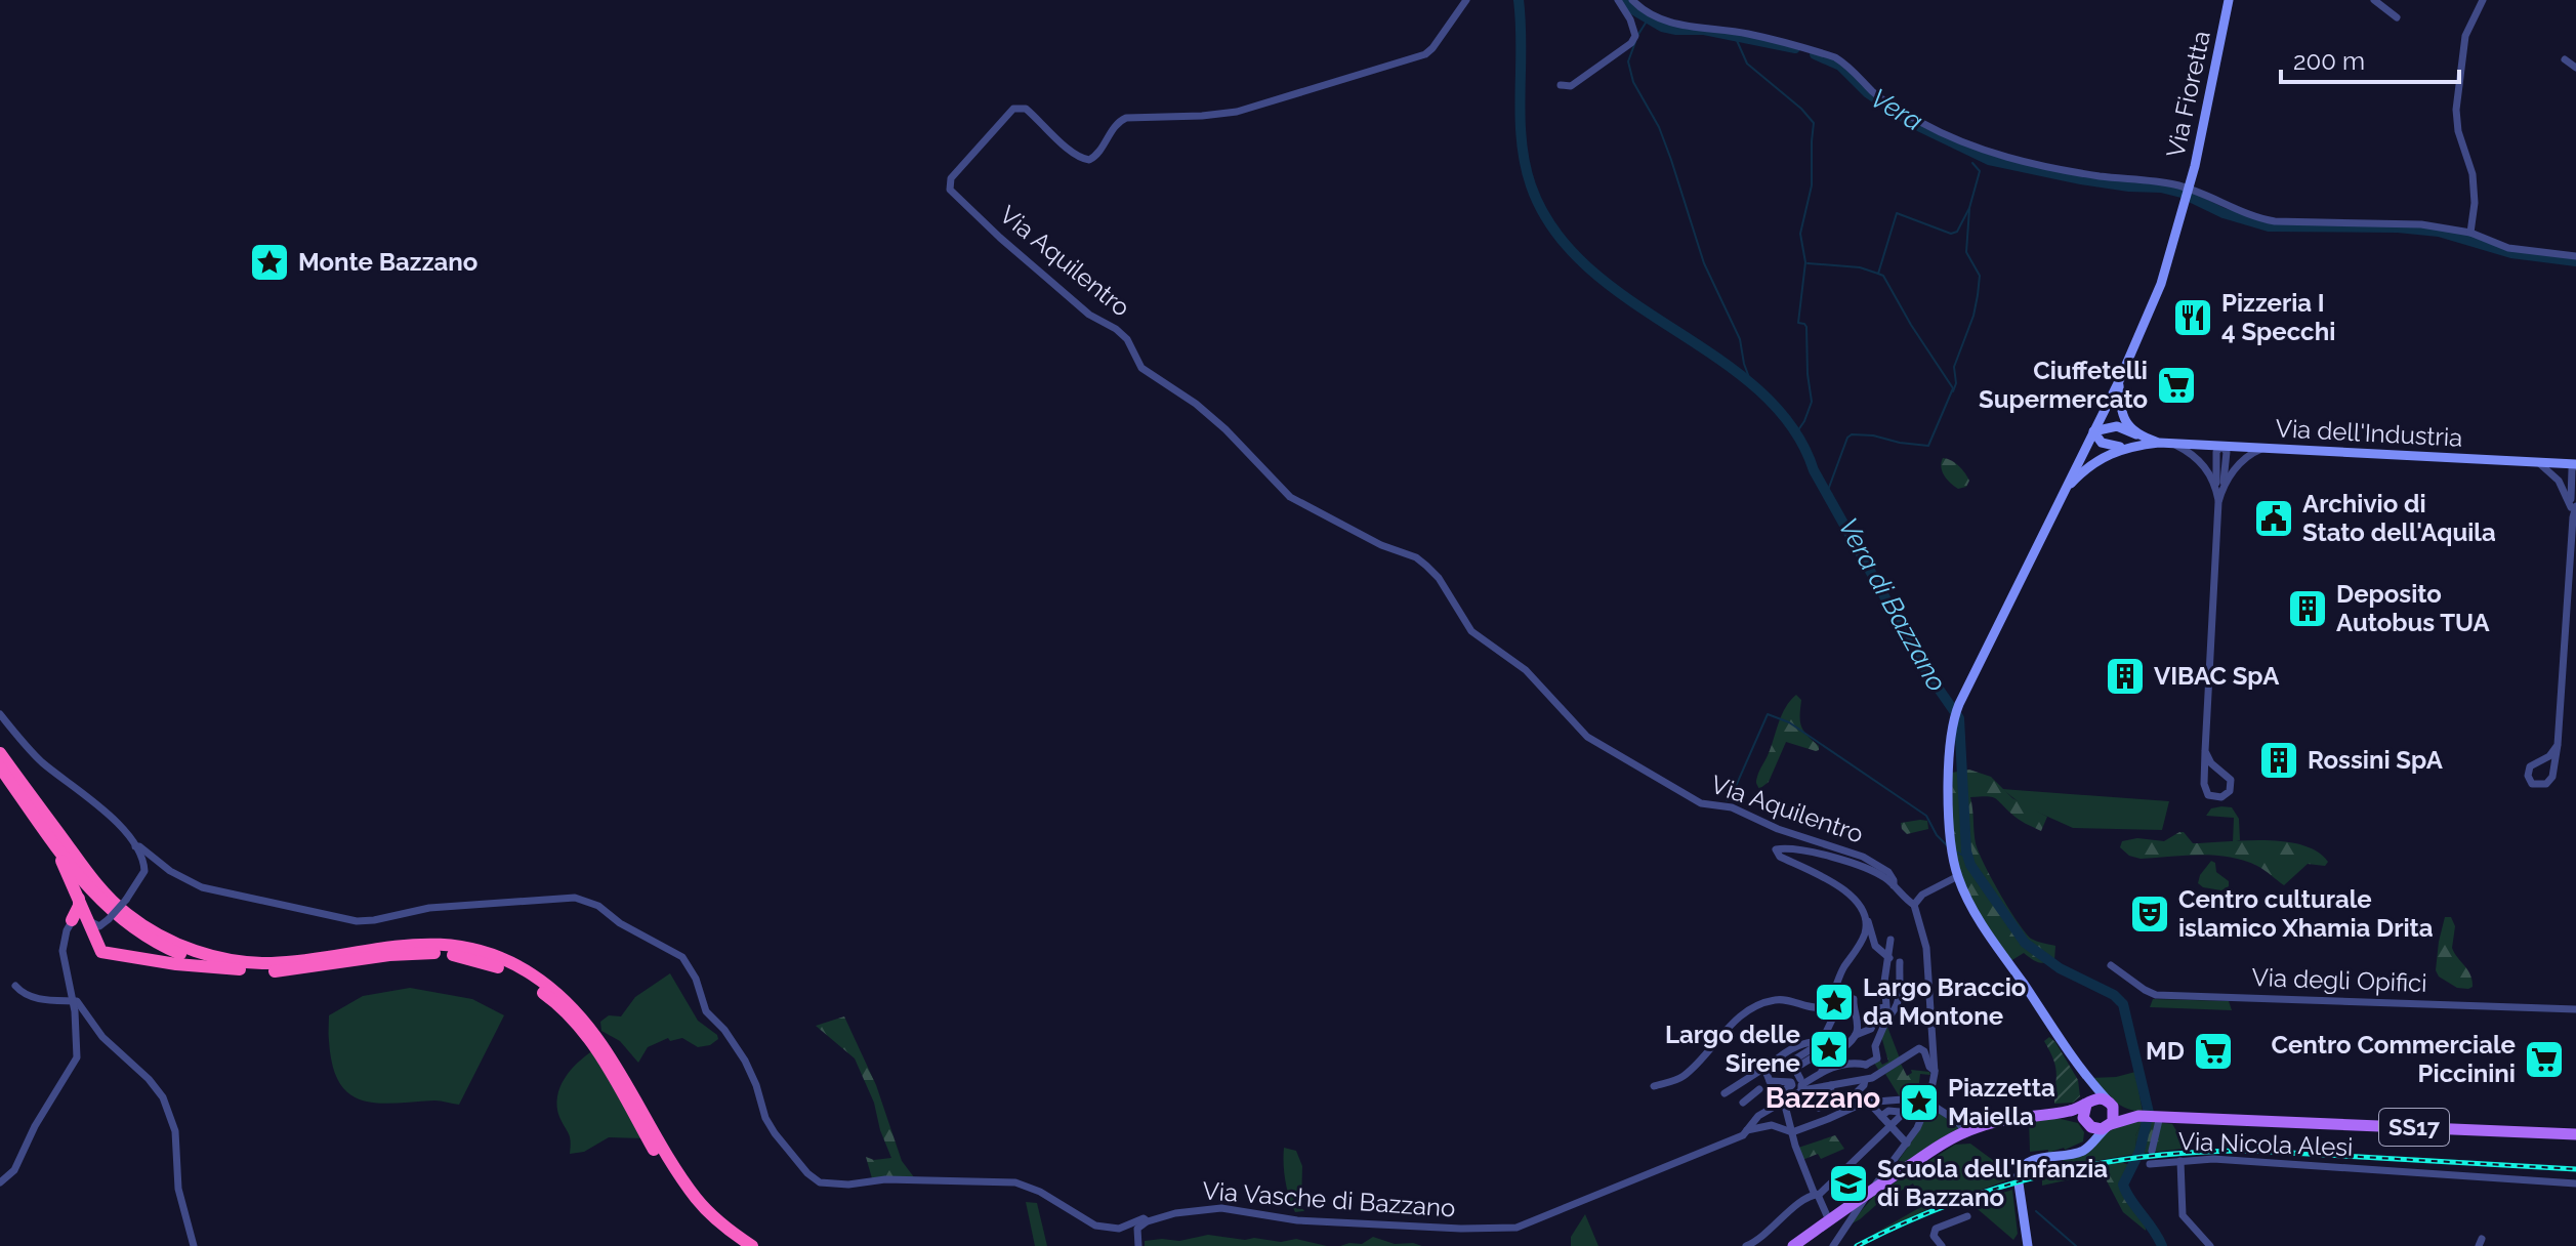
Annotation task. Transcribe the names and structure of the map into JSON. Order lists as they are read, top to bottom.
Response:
{
  "streets": {
    "main road": ["Via Fioretta", "Via dell'Industria", "SS17"],
    "street": [
      "Via Aquilentro",
      "Via degli Opifici",
      "Via Nicola Alesi",
      "Via Vasche di Bazzano"
    ]
  },
  "crossings": [
    ["Via Fioretta", "Via dell'Industria"],
    ["Via Fioretta", "SS17"],
    ["SS17", "Via Nicola Alesi"]
  ],
  "districts": ["Bazzano"],
  "water": ["Vera", "Vera di Bazzano"],
  "places": {
    "place": [
      "Monte Bazzano",
      "Largo Braccio da Montone",
      "Largo delle Sirene",
      "Piazzetta Maiella"
    ],
    "restaurant": ["Pizzeria I 4 Specchi"],
    "supermarket": ["Ciuffetelli Supermercato", "MD", "Centro Commerciale Piccinini"],
    "public building": ["Archivio di Stato dell'Aquila"],
    "building": ["Deposito Autobus TUA", "VIBAC SpA", "Rossini SpA"],
    "theatre": ["Centro culturale islamico Xhamia Drita"],
    "school or university": ["Scuola dell'Infanzia di Bazzano"]
  },
  "scale_bar": "200 m"
}
